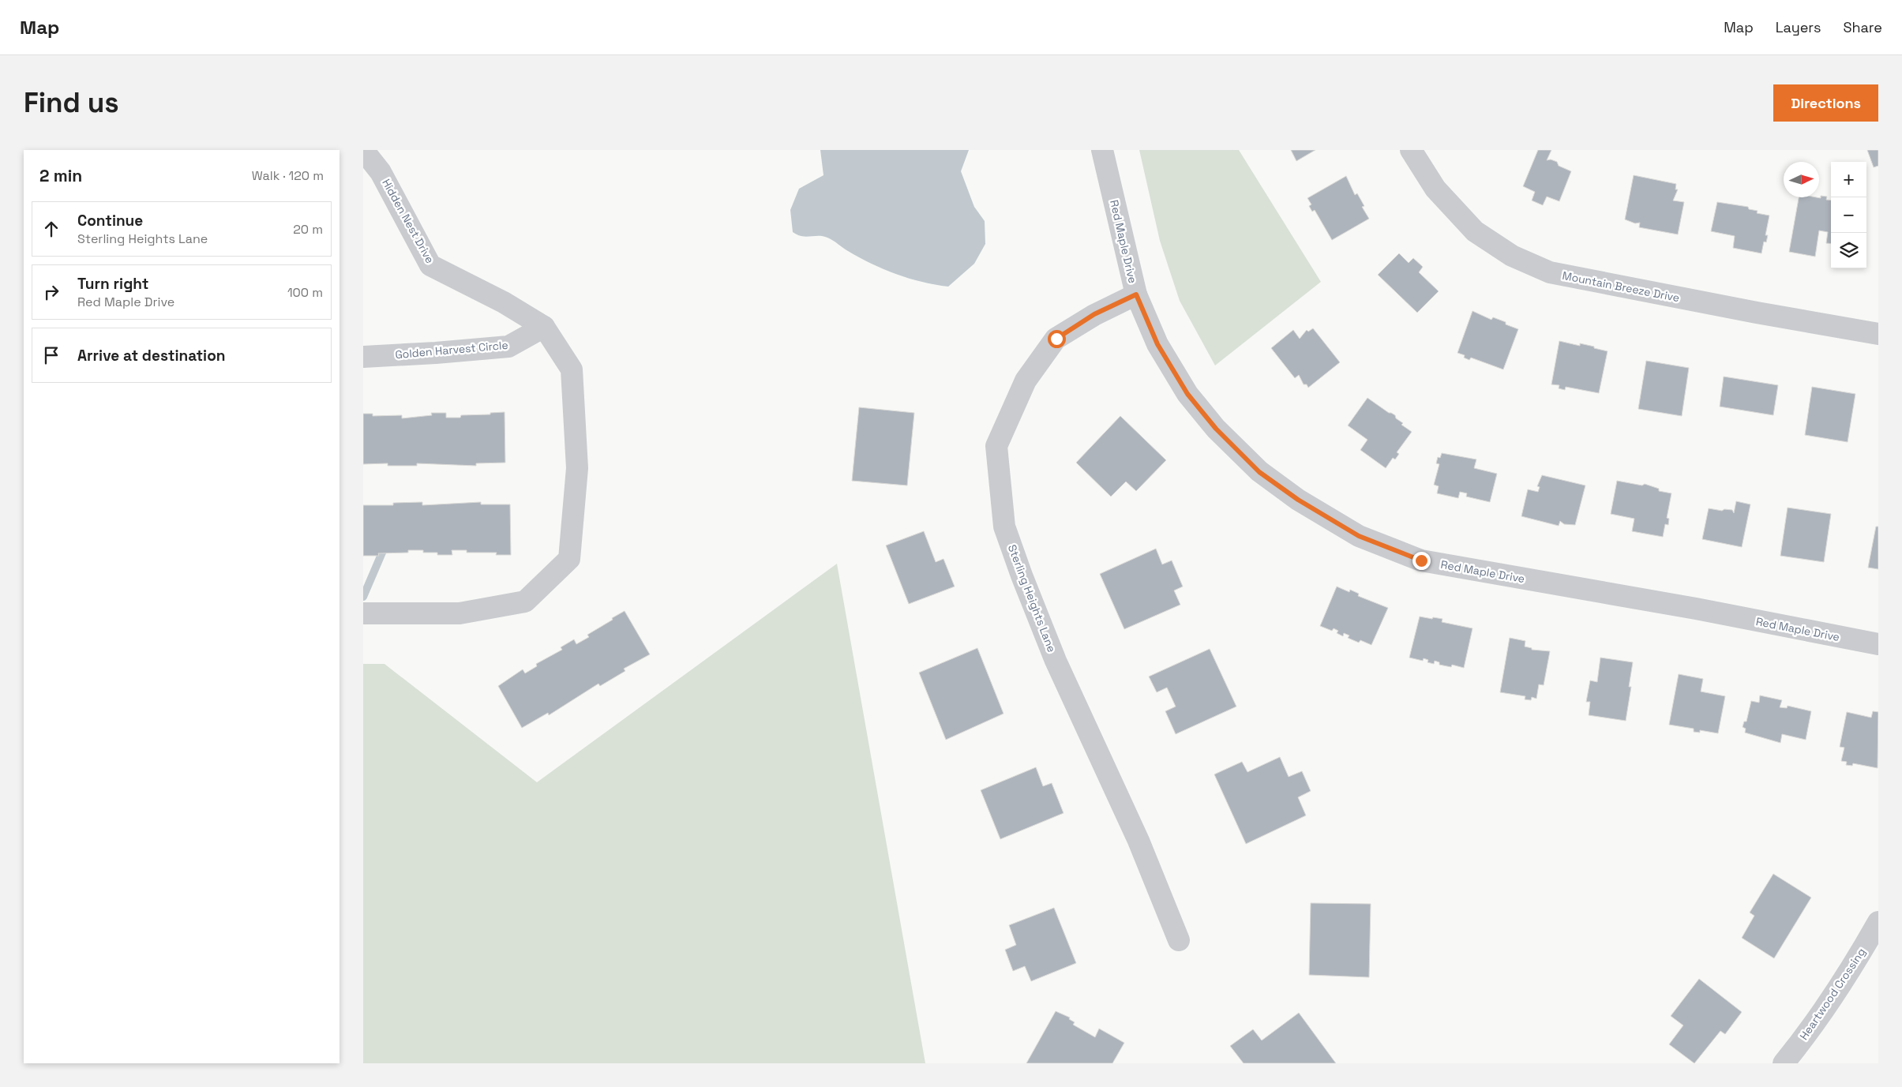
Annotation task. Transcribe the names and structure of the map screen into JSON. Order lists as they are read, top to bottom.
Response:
{
  "streets": {
    "street": [
      "Hidden Nest Drive",
      "Red Maple Drive",
      "Mountain Breeze Drive",
      "Golden Harvest Circle",
      "Sterling Heights Lane",
      "Heartwood Crossing"
    ]
  },
  "crossings": [
    ["Hidden Nest Drive", "Golden Harvest Circle"],
    ["Red Maple Drive", "Sterling Heights Lane"]
  ],
  "north": "right",
  "page": {
    "header": "Map",
    "nav": ["Map", "Layers", "Share"],
    "buttons": "Directions",
    "title": "Find us",
    "heading": ["2 min", "Walk · 120 m"],
    "map_buttons": ["+", "−"],
    "list": [
      ["Continue", "Sterling Heights Lane", "20 m"],
      ["Turn right", "Red Maple Drive", "100 m"],
      "Arrive at destination"
    ]
  }
}
